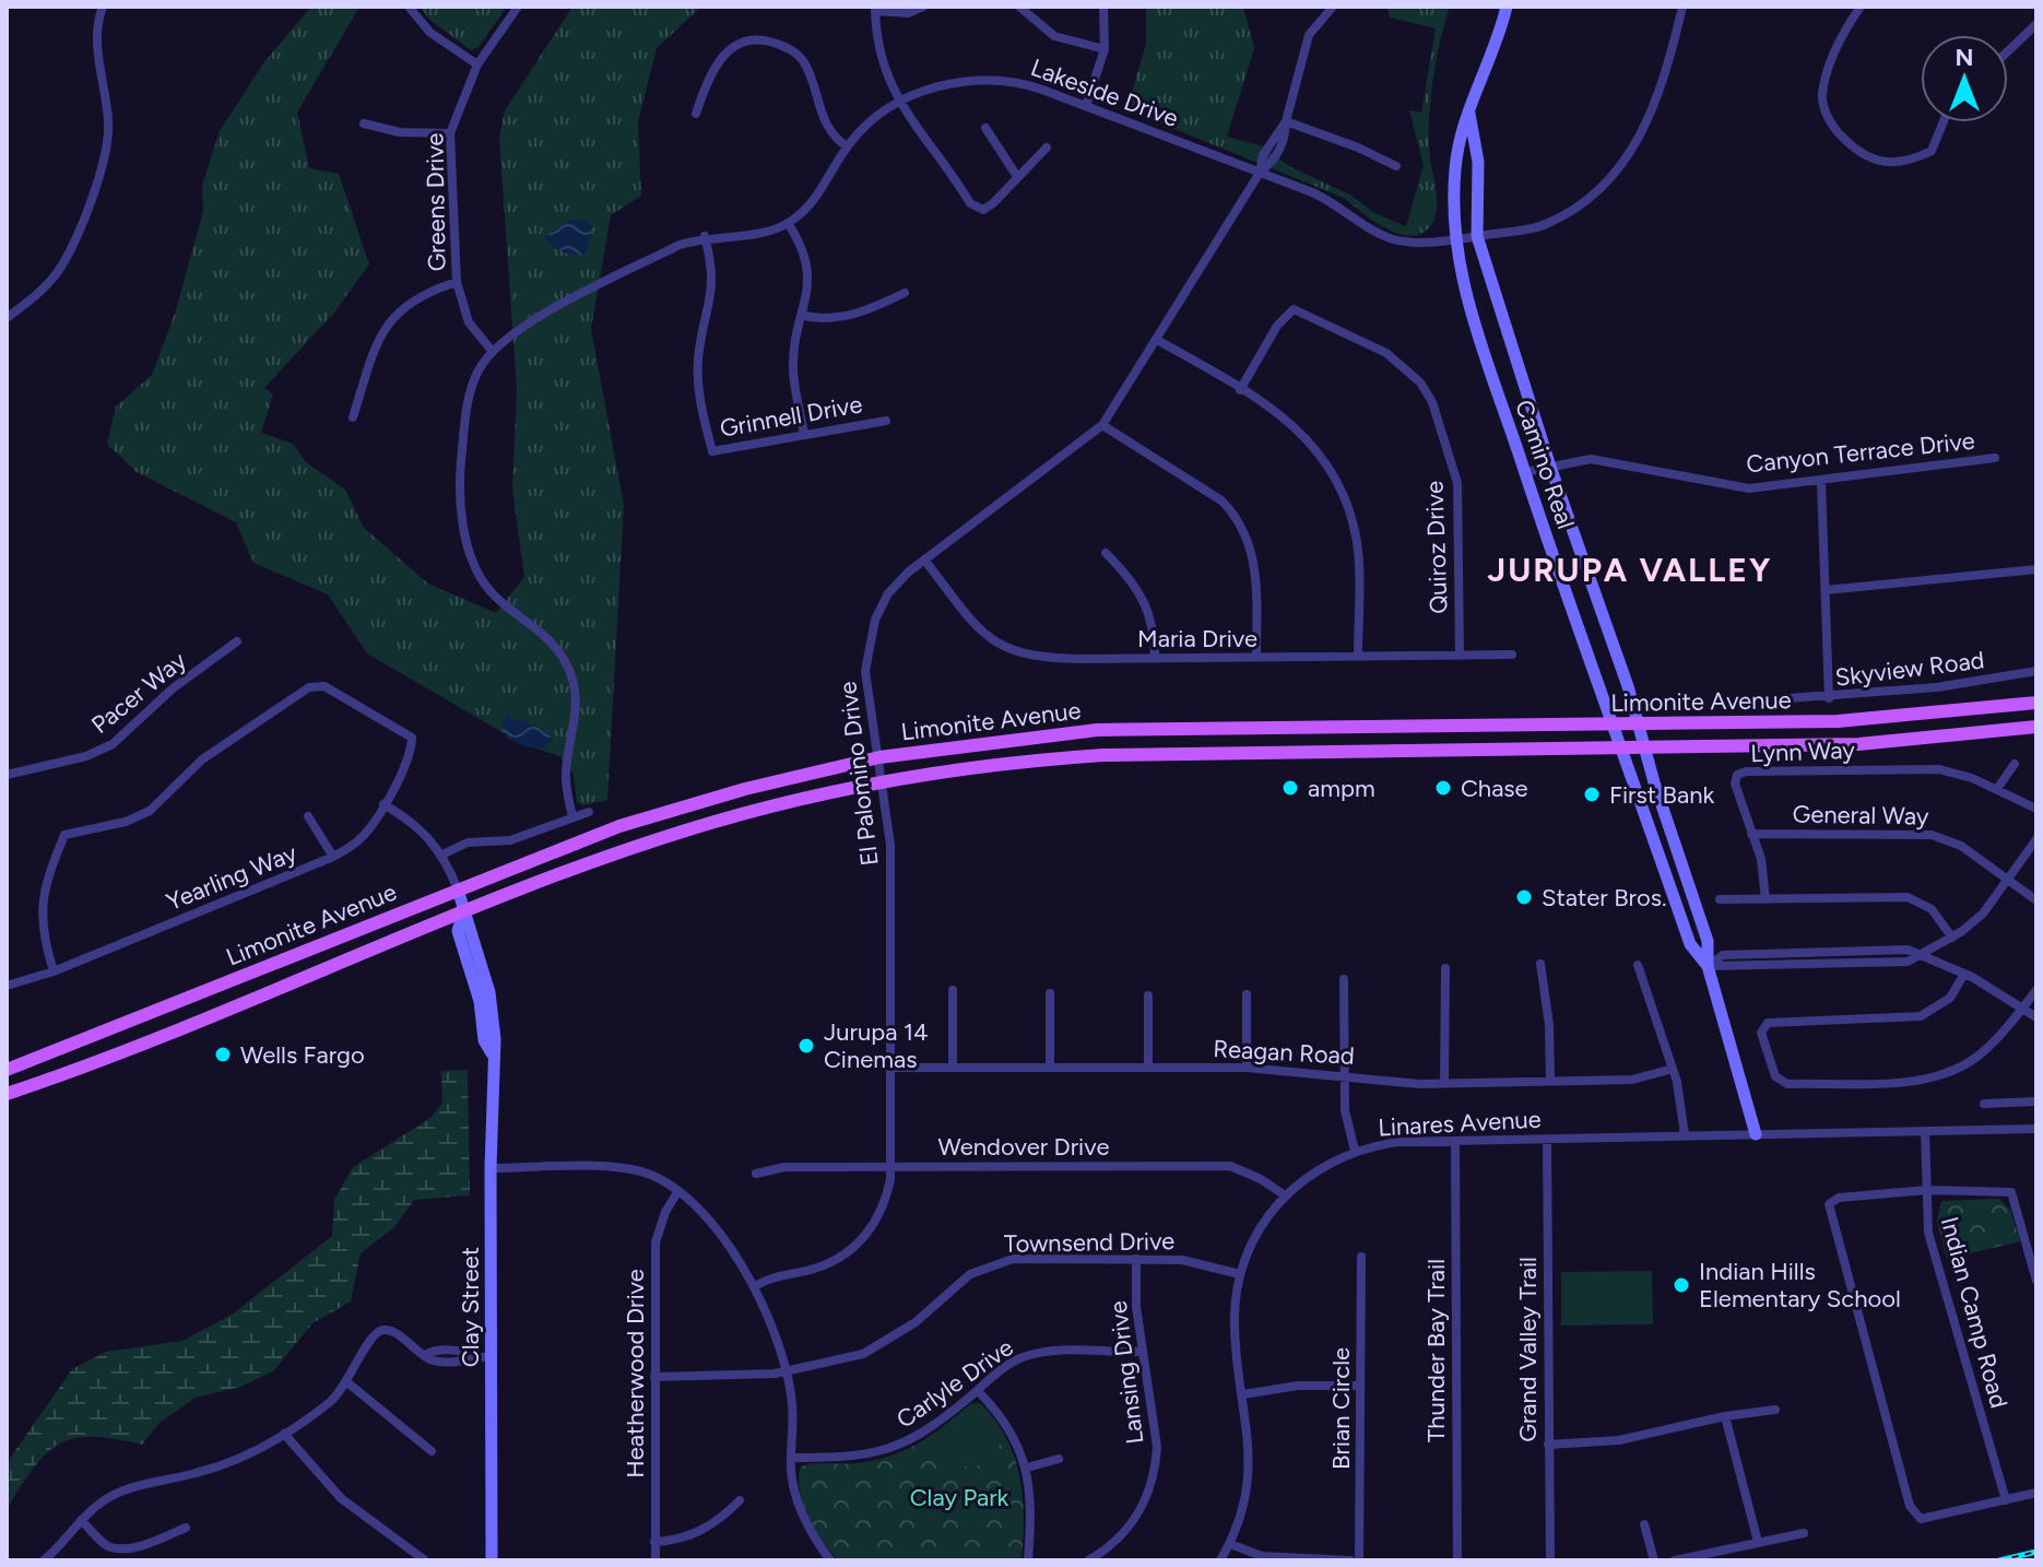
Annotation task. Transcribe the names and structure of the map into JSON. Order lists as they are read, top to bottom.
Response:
{
  "streets": {
    "main road": ["Camino Real", "Limonite Avenue", "Clay Street"],
    "street": [
      "Lakeside Drive",
      "Greens Drive",
      "Grinnell Drive",
      "Canyon Terrace Drive",
      "Quiroz Drive",
      "Maria Drive",
      "Skyview Road",
      "Pacer Way",
      "Lynn Way",
      "El Palomino Drive",
      "General Way",
      "Yearling Way",
      "Reagan Road",
      "Linares Avenue",
      "Wendover Drive",
      "Townsend Drive",
      "Indian Camp Road",
      "Grand Valley Trail",
      "Thunder Bay Trail",
      "Lansing Drive",
      "Heatherwood Drive",
      "Carlyle Drive",
      "Brian Circle"
    ]
  },
  "crossings": [
    ["Lakeside Drive", "Camino Real"],
    ["Lakeside Drive", "El Palomino Drive"],
    ["Canyon Terrace Drive", "Camino Real"],
    ["Camino Real", "Limonite Avenue"],
    ["Camino Real", "Linares Avenue"],
    ["Quiroz Drive", "Maria Drive"],
    ["Maria Drive", "El Palomino Drive"],
    ["Limonite Avenue", "El Palomino Drive"],
    ["Limonite Avenue", "Clay Street"],
    ["Lynn Way", "General Way"],
    ["El Palomino Drive", "Reagan Road"],
    ["El Palomino Drive", "Wendover Drive"],
    ["Yearling Way", "Clay Street"],
    ["Linares Avenue", "Wendover Drive"],
    ["Linares Avenue", "Townsend Drive"],
    ["Linares Avenue", "Indian Camp Road"],
    ["Linares Avenue", "Grand Valley Trail"],
    ["Linares Avenue", "Thunder Bay Trail"],
    ["Townsend Drive", "Lansing Drive"],
    ["Townsend Drive", "Heatherwood Drive"],
    ["Lansing Drive", "Carlyle Drive"]
  ],
  "districts": ["JURUPA VALLEY"],
  "parks": ["Clay Park"],
  "places": [
    "ampm",
    "Chase",
    "First Bank",
    "Stater Bros.",
    "Jurupa 14 Cinemas",
    "Wells Fargo",
    "Indian Hills Elementary School"
  ],
  "north": "top"
}
